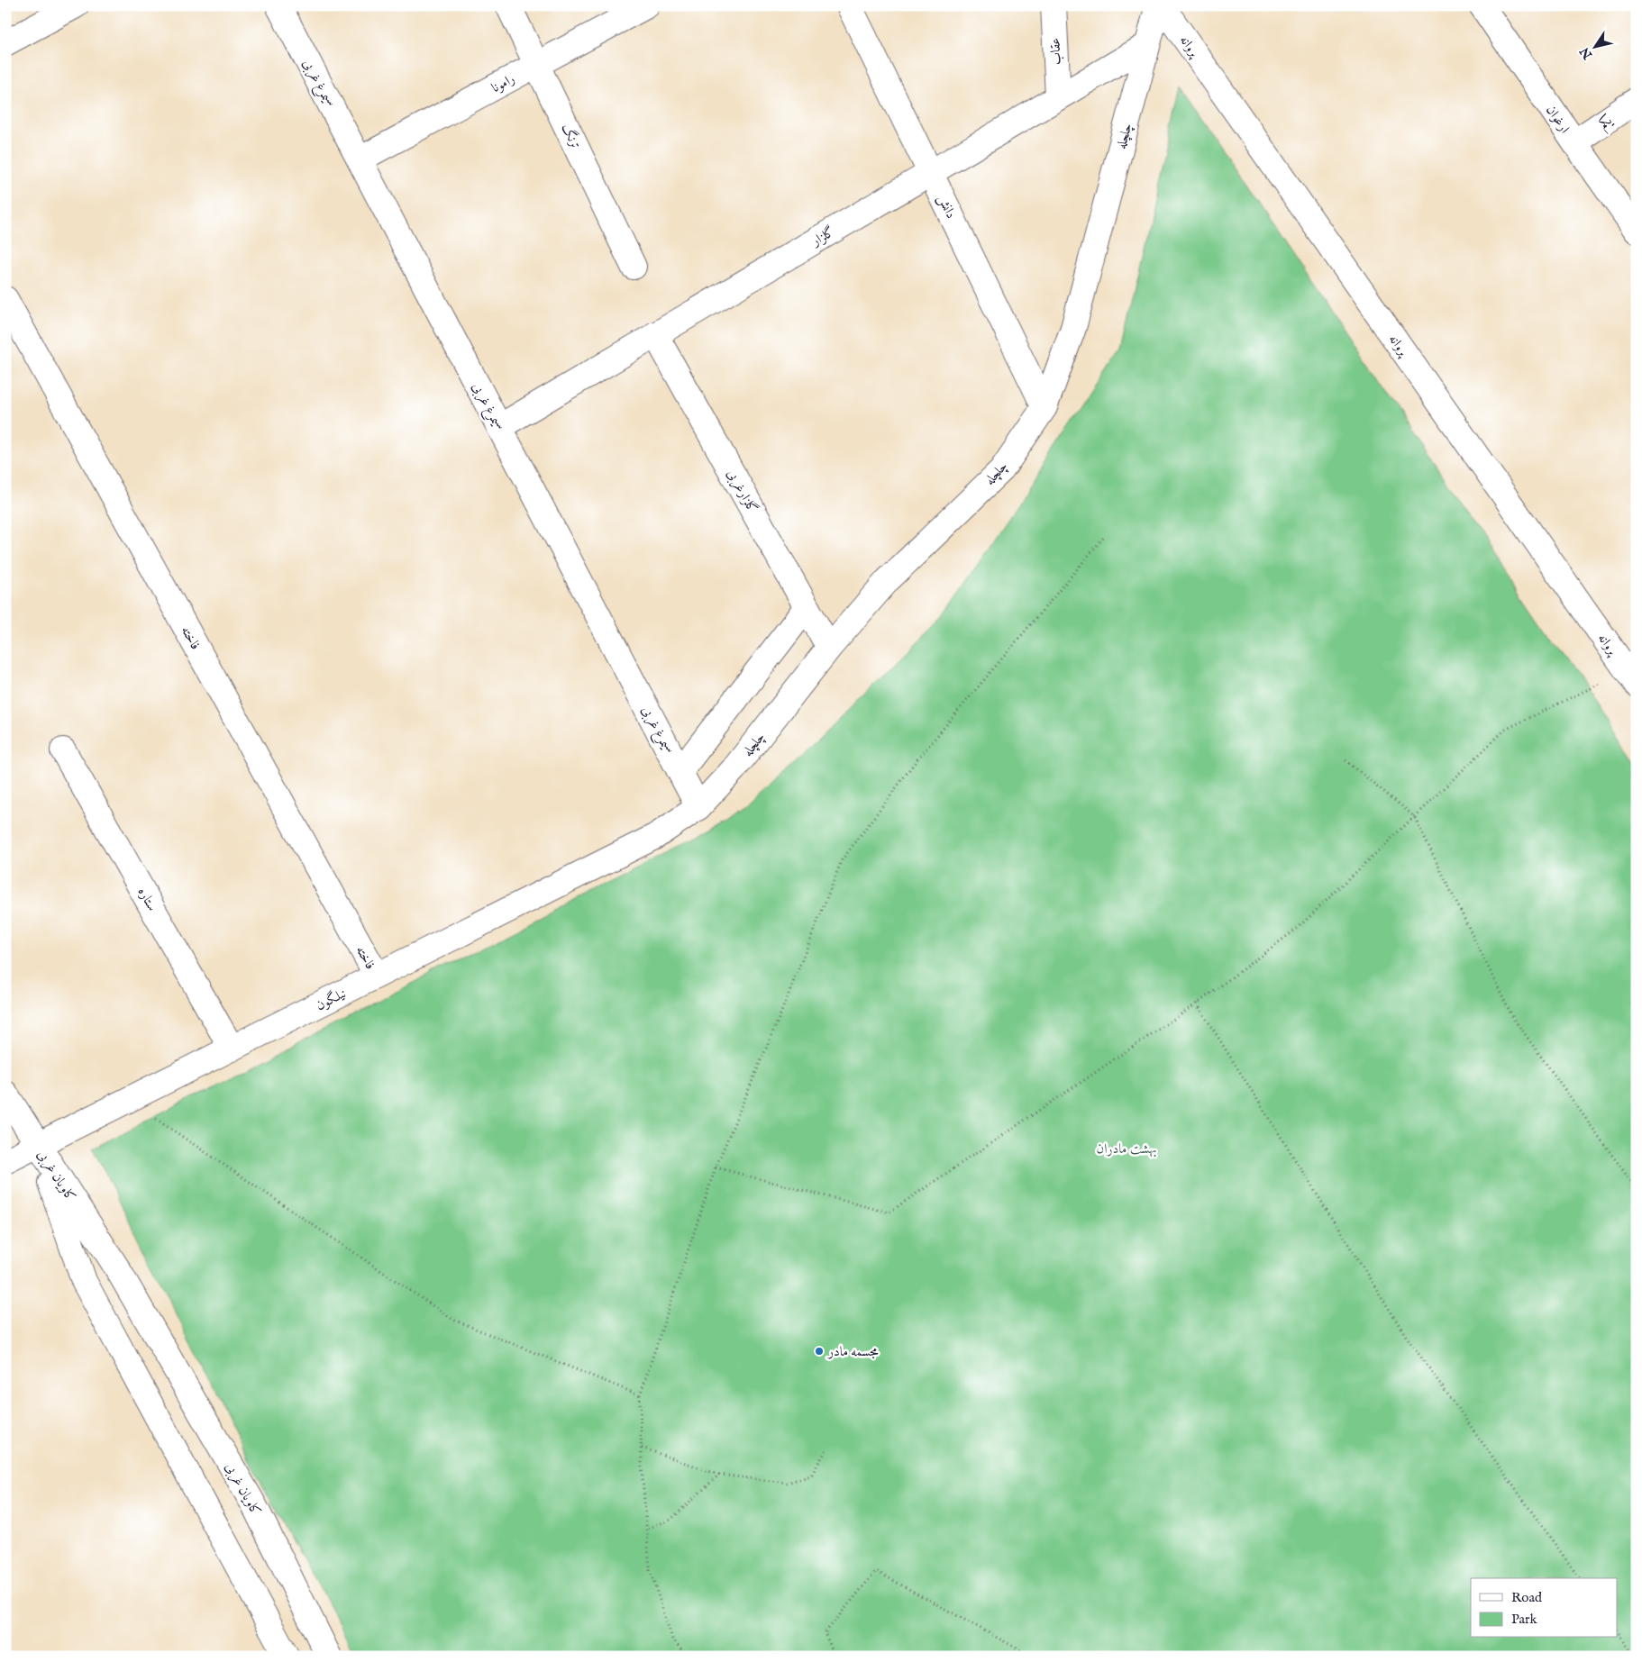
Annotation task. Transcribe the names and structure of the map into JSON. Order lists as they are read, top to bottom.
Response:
{
  "streets": {
    "street": [
      "پروانه",
      "عقاب",
      "سیمرغ غربی",
      "رامونا",
      "ارغوان",
      "یکم",
      "ترنگ",
      "چلچله",
      "دانش",
      "گلزار",
      "گلزارغربی",
      "فاخته",
      "ستاره",
      "نیلگون",
      "کاویان غربی"
    ]
  },
  "crossings": [
    ["عقاب", "گلزار"],
    ["سیمرغ غربی", "رامونا"],
    ["سیمرغ غربی", "چلچله"],
    ["سیمرغ غربی", "گلزار"],
    ["رامونا", "ترنگ"],
    ["ارغوان", "یکم"],
    ["چلچله", "دانش"],
    ["چلچله", "گلزار"],
    ["چلچله", "گلزارغربی"],
    ["چلچله", "نیلگون"],
    ["دانش", "گلزار"],
    ["گلزار", "گلزارغربی"],
    ["فاخته", "نیلگون"],
    ["ستاره", "نیلگون"],
    ["نیلگون", "کاویان غربی"]
  ],
  "parks": ["بهشت مادران"],
  "places": ["مجسمه مادر"],
  "legend": ["Road", "Park"],
  "north": "bottom left"
}
